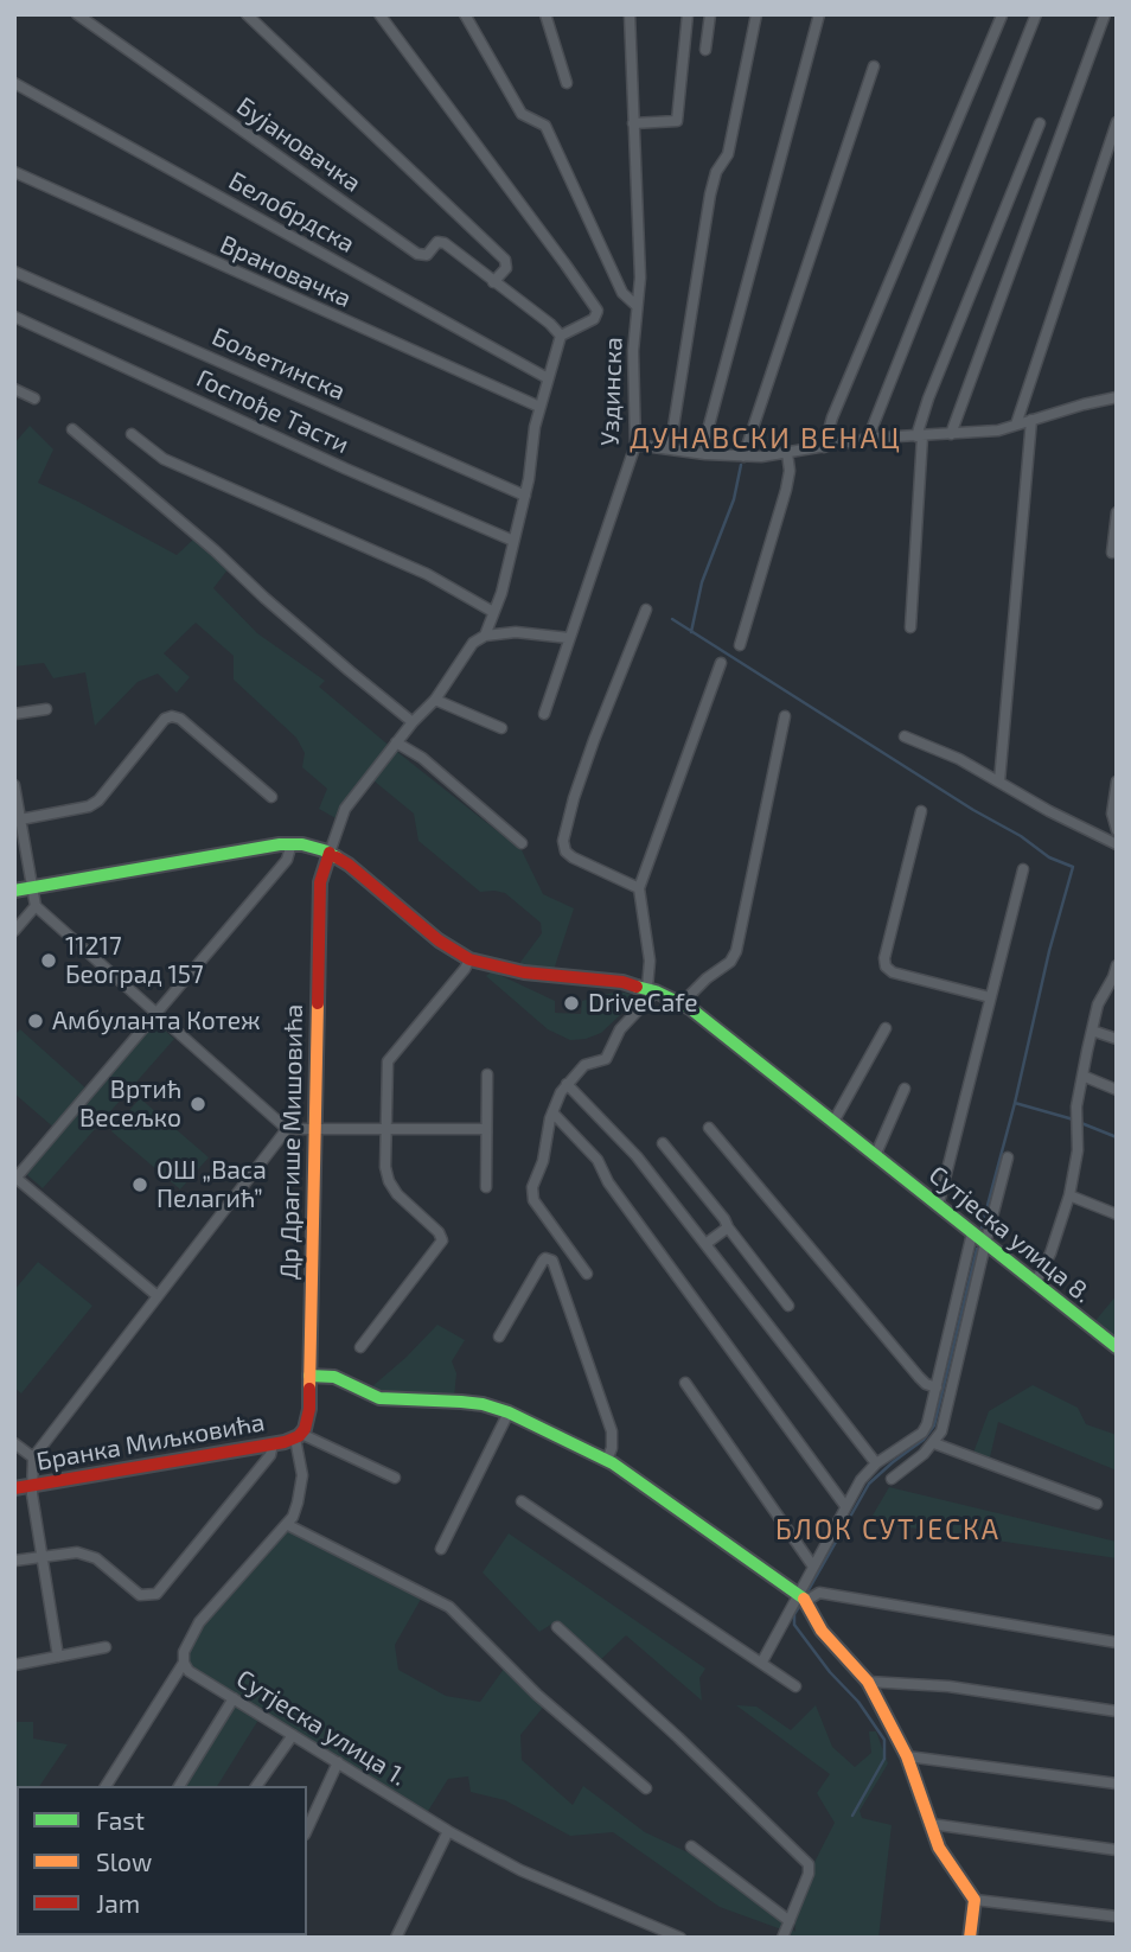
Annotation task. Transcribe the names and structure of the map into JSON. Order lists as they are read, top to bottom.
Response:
{
  "streets": {
    "street": [
      "Бујановачка",
      "Белобрдска",
      "Врановачка",
      "Бољетинска",
      "Уздинска",
      "Госпође Тасти",
      "Др Драгише Мишовића",
      "Сутјеска улица 8.",
      "Бранка Миљковића",
      "Сутјеска улица 1."
    ]
  },
  "crossings": [
    ["Др Драгише Мишовића", "Сутјеска улица 8."],
    ["Др Драгише Мишовића", "Бранка Миљковића"]
  ],
  "districts": ["ДУНАВСКИ ВЕНАЦ", "БЛОК СУТЈЕСКА"],
  "places": [
    "11217 Београд 157",
    "DriveCafe",
    "Амбуланта Котеж",
    "Вртић Весељко",
    "ОШ „Васа Пелагић”"
  ],
  "legend": ["Fast", "Slow", "Jam"]
}
